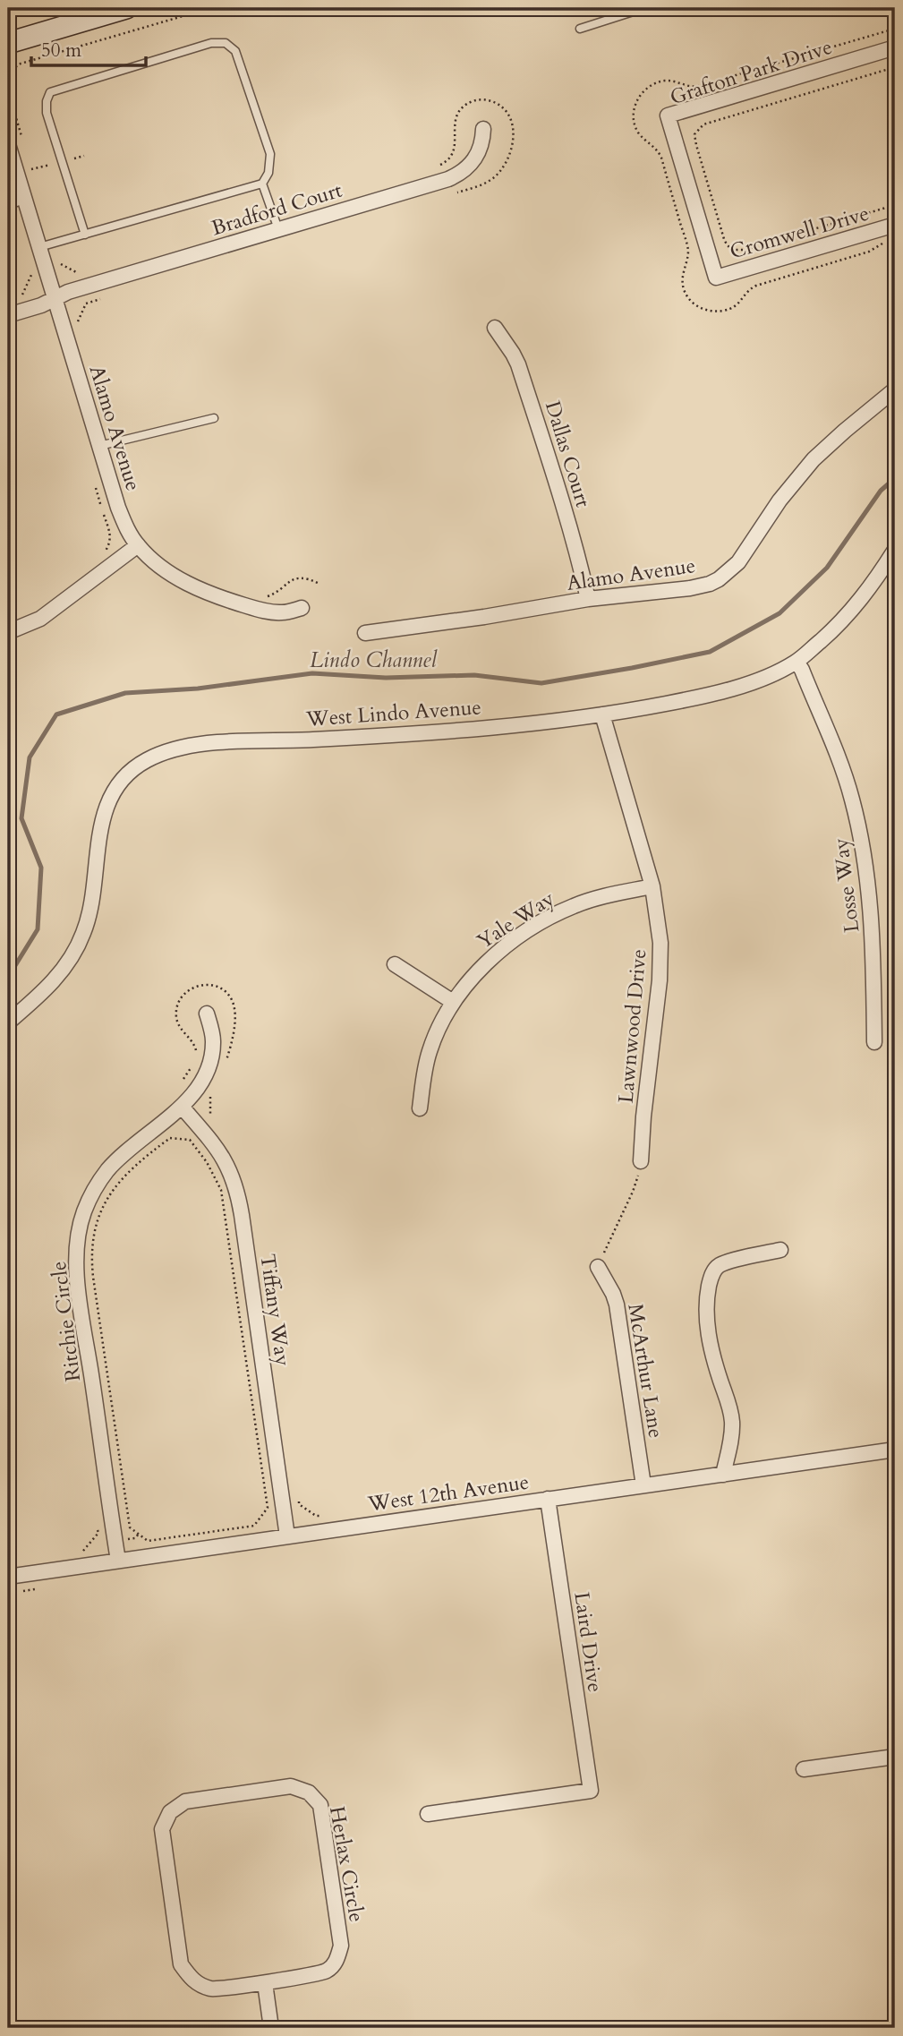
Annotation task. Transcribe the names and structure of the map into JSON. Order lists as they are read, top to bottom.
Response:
{
  "streets": {
    "street": [
      "Grafton Park Drive",
      "Bradford Court",
      "Cromwell Drive",
      "Alamo Avenue",
      "Dallas Court",
      "West Lindo Avenue",
      "Losse Way",
      "Yale Way",
      "Lawnwood Drive",
      "Tiffany Way",
      "Ritchie Circle",
      "McArthur Lane",
      "West 12th Avenue",
      "Laird Drive",
      "Herlax Circle"
    ]
  },
  "crossings": [
    ["Grafton Park Drive", "Cromwell Drive"],
    ["Bradford Court", "Alamo Avenue"],
    ["Alamo Avenue", "Dallas Court"],
    ["West Lindo Avenue", "Losse Way"],
    ["West Lindo Avenue", "Lawnwood Drive"],
    ["Yale Way", "Lawnwood Drive"],
    ["Tiffany Way", "Ritchie Circle"],
    ["Tiffany Way", "West 12th Avenue"],
    ["Ritchie Circle", "West 12th Avenue"],
    ["McArthur Lane", "West 12th Avenue"],
    ["West 12th Avenue", "Laird Drive"]
  ],
  "water": ["Lindo Channel"],
  "scale_bar": "50 m"
}
